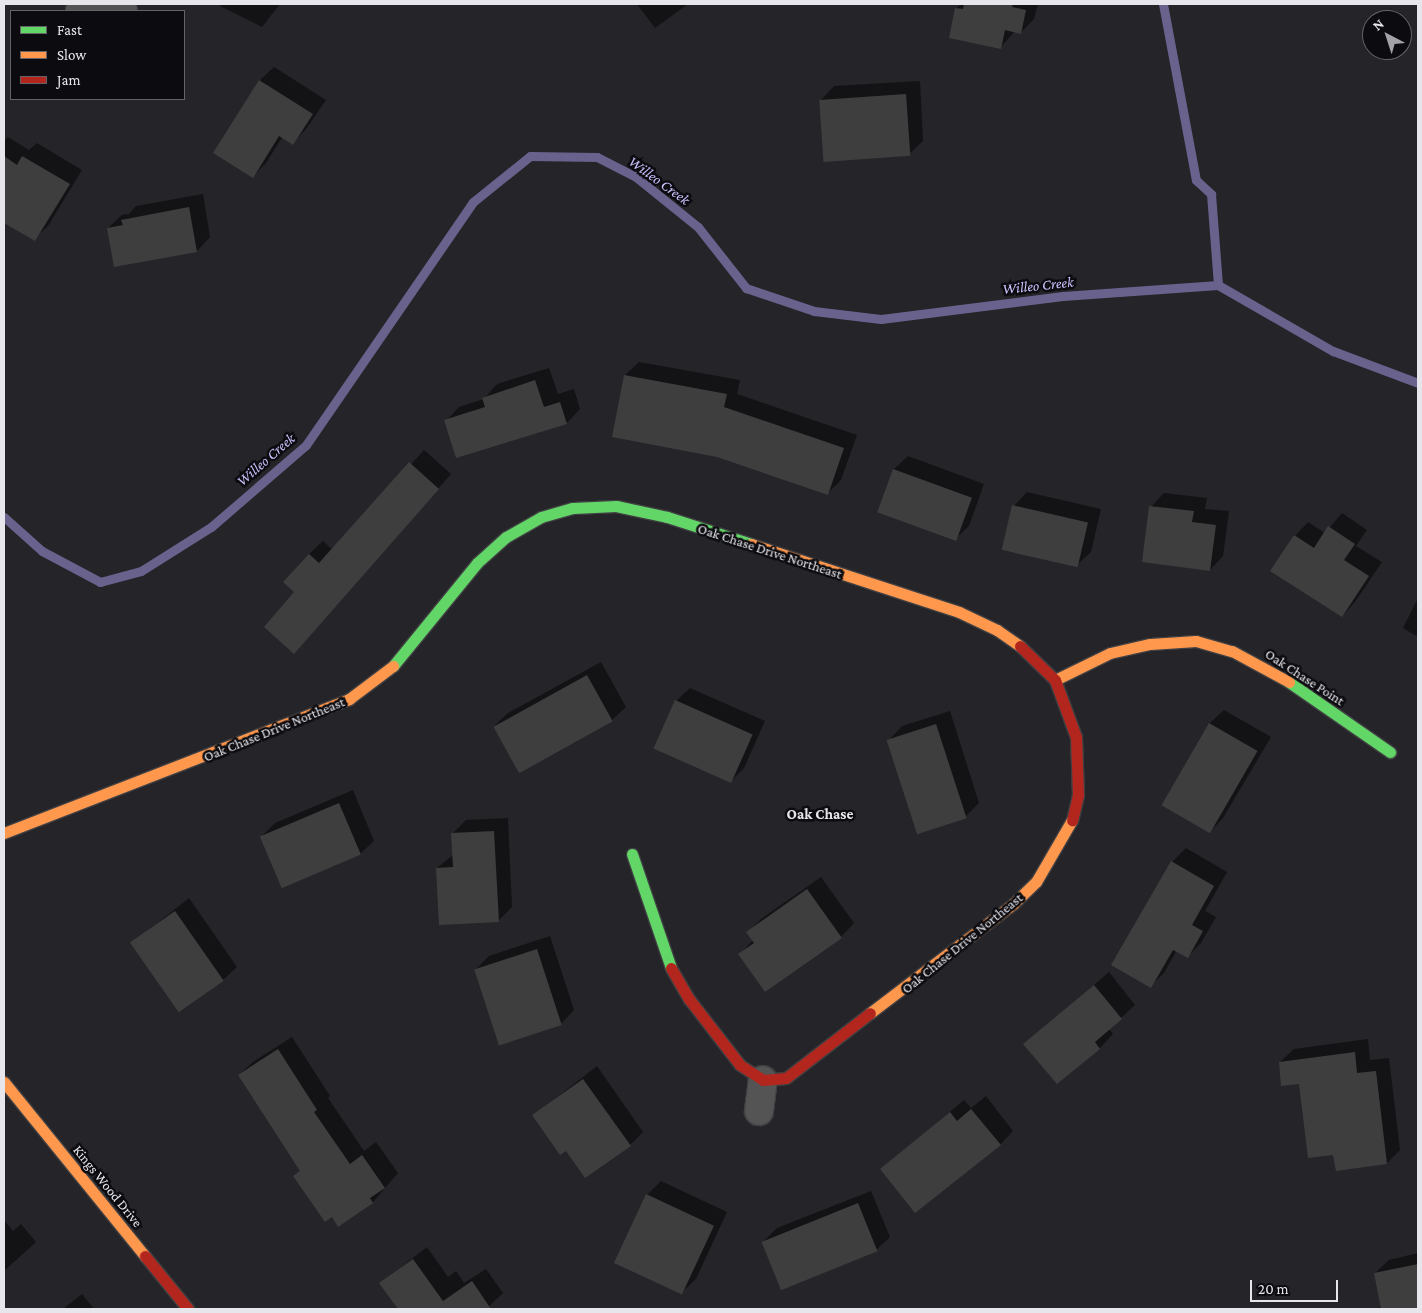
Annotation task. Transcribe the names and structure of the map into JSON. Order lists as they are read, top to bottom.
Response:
{
  "streets": {
    "street": ["Oak Chase Drive Northeast", "Oak Chase Point", "Kings Wood Drive"]
  },
  "crossings": [
    ["Oak Chase Drive Northeast", "Oak Chase Point"]
  ],
  "districts": ["Oak Chase"],
  "water": ["Willeo Creek"],
  "legend": ["Fast", "Slow", "Jam"],
  "scale_bar": "20 m",
  "north": "top left"
}
